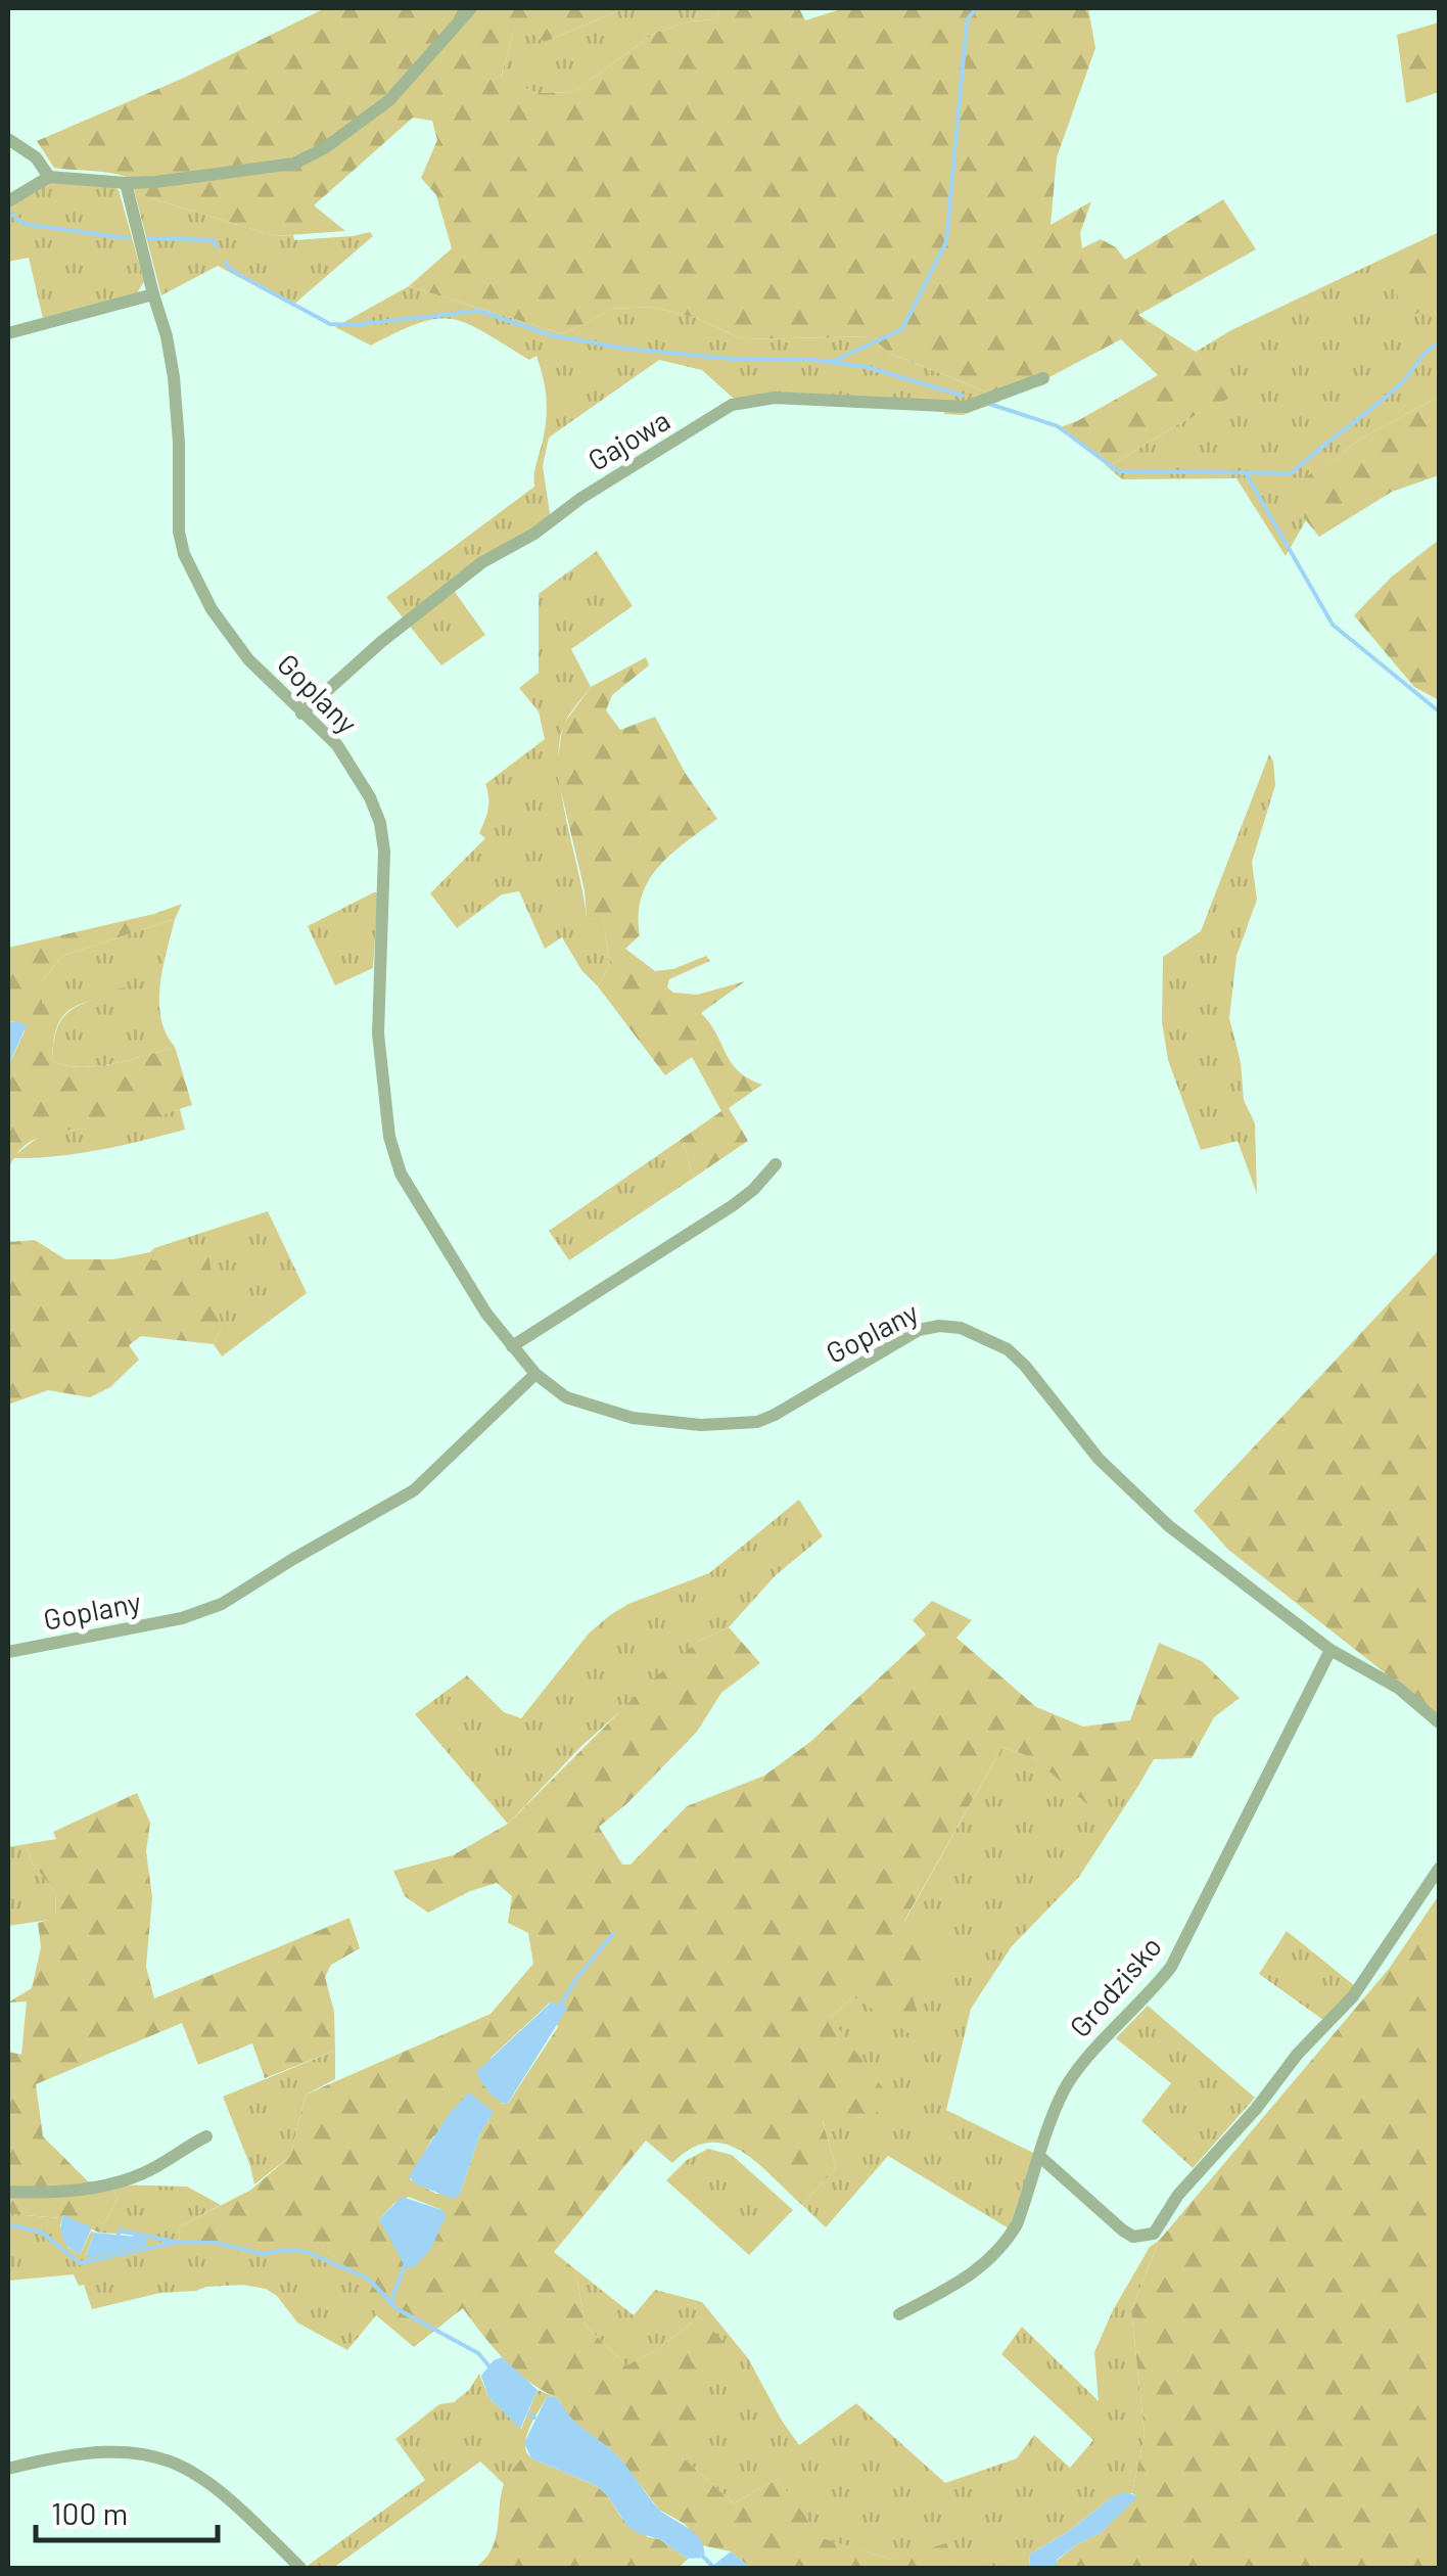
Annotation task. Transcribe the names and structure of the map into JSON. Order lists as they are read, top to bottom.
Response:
{
  "streets": {
    "street": ["Gajowa", "Goplany", "Grodzisko"]
  },
  "crossings": [
    ["Gajowa", "Goplany"],
    ["Goplany", "Grodzisko"]
  ],
  "scale_bar": "100 m"
}
